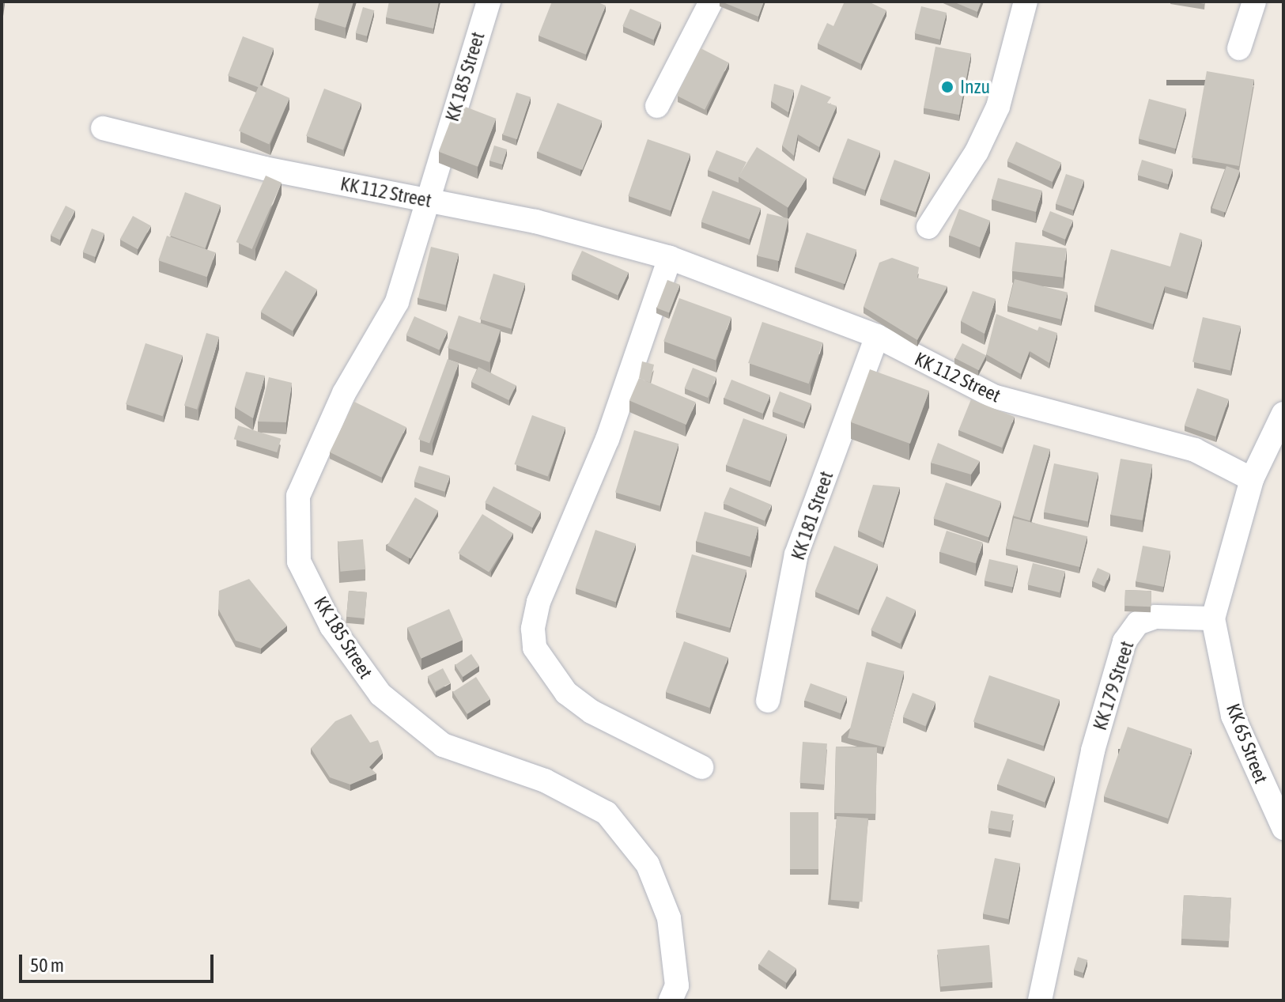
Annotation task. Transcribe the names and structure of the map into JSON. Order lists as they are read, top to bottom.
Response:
{
  "streets": {
    "street": [
      "KK 185 Street",
      "KK 112 Street",
      "KK 181 Street",
      "KK 179 Street",
      "KK 65 Street"
    ]
  },
  "crossings": [
    ["KK 185 Street", "KK 112 Street"],
    ["KK 112 Street", "KK 181 Street"],
    ["KK 179 Street", "KK 65 Street"]
  ],
  "places": ["Inzu"],
  "scale_bar": "50 m"
}
